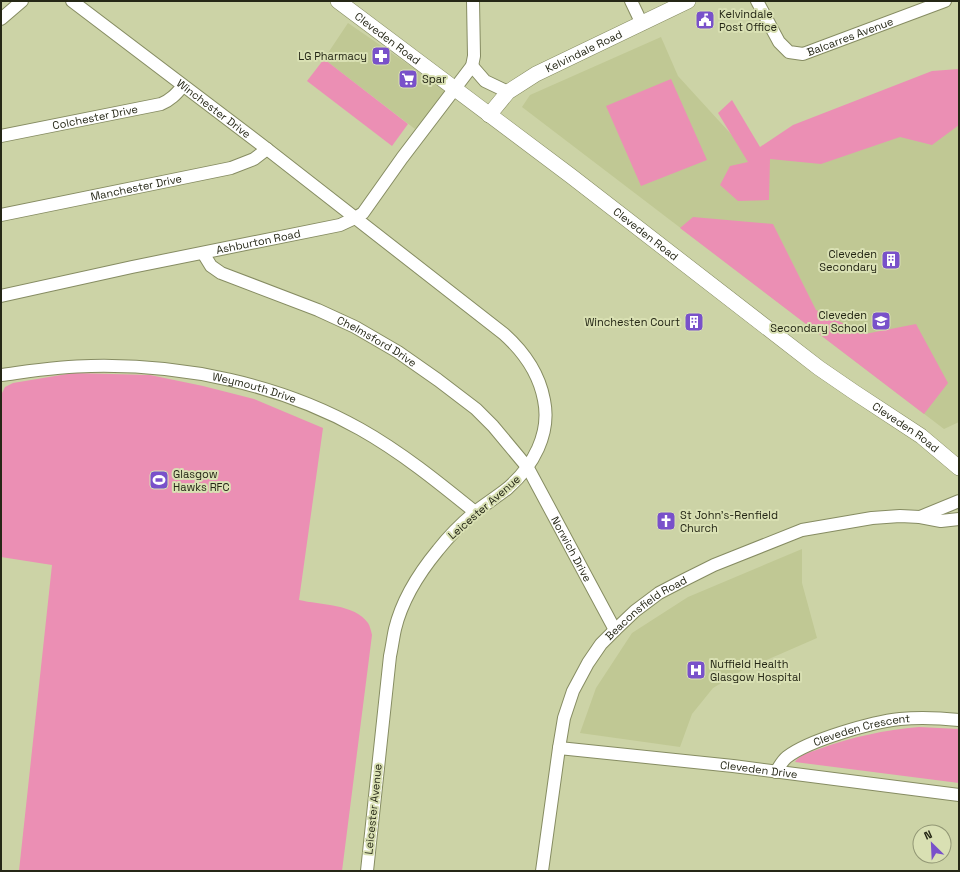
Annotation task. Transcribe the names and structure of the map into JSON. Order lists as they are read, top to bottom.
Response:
{
  "streets": {
    "street": [
      "Balcarres Avenue",
      "Cleveden Road",
      "Kelvindale Road",
      "Winchester Drive",
      "Colchester Drive",
      "Manchester Drive",
      "Ashburton Road",
      "Chelmsford Drive",
      "Weymouth Drive",
      "Leicester Avenue",
      "Norwich Drive",
      "Beaconsfield Road",
      "Cleveden Crescent",
      "Cleveden Drive"
    ]
  },
  "crossings": [
    ["Cleveden Road", "Kelvindale Road"],
    ["Cleveden Road", "Ashburton Road"],
    ["Winchester Drive", "Colchester Drive"],
    ["Winchester Drive", "Manchester Drive"],
    ["Winchester Drive", "Ashburton Road"],
    ["Winchester Drive", "Leicester Avenue"],
    ["Ashburton Road", "Chelmsford Drive"],
    ["Ashburton Road", "Leicester Avenue"],
    ["Chelmsford Drive", "Leicester Avenue"],
    ["Chelmsford Drive", "Norwich Drive"],
    ["Weymouth Drive", "Leicester Avenue"],
    ["Leicester Avenue", "Norwich Drive"],
    ["Norwich Drive", "Beaconsfield Road"],
    ["Beaconsfield Road", "Cleveden Drive"],
    ["Cleveden Crescent", "Cleveden Drive"]
  ],
  "places": {
    "public building": ["Kelvindale Post Office"],
    "pharmacy": ["LG Pharmacy"],
    "supermarket": ["Spar"],
    "building": ["Cleveden Secondary", "Winchesten Court"],
    "school or university": ["Cleveden Secondary School"],
    "sports": ["Glasgow Hawks RFC"],
    "church": ["St John’s-Renfield Church"],
    "hospital": ["Nuffield Health Glasgow Hospital"]
  },
  "north": "top left"
}
